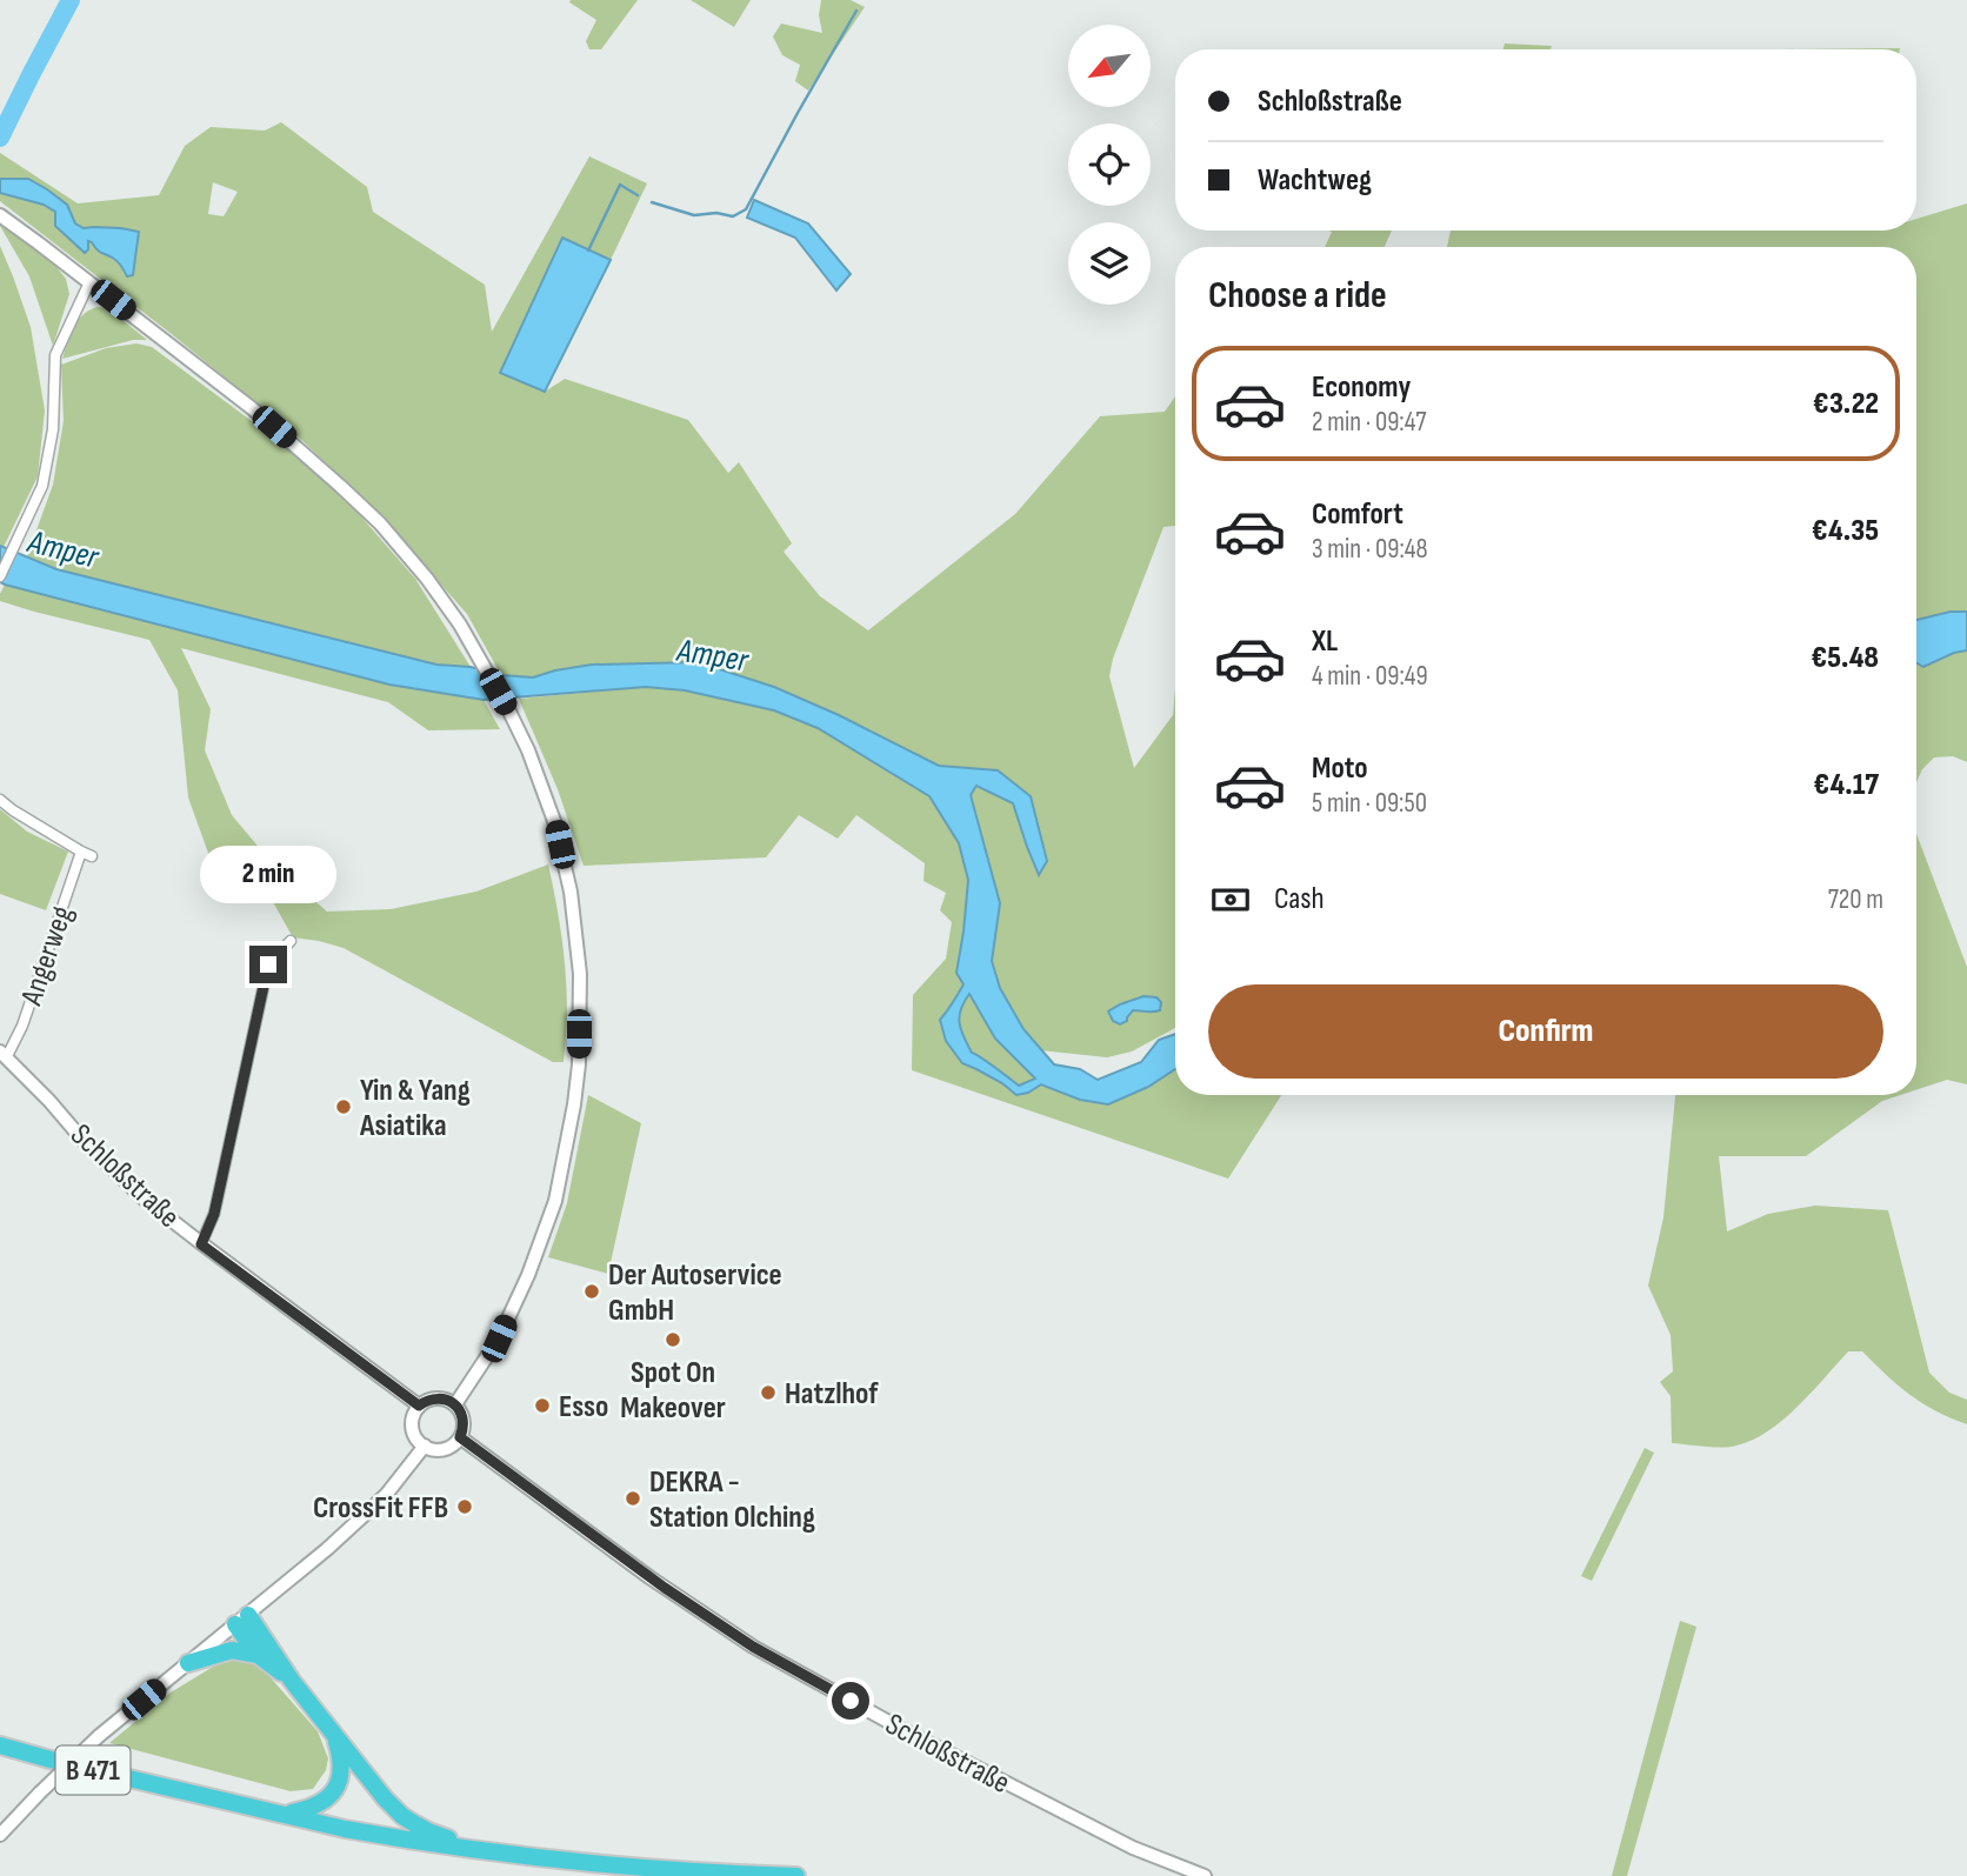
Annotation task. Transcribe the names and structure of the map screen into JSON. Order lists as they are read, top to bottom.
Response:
{
  "streets": {
    "highway": ["B 471"],
    "main road": ["Schloßstraße"],
    "street": ["Angerweg"]
  },
  "crossings": [
    ["Angerweg", "Schloßstraße"]
  ],
  "water": ["Amper"],
  "places": [
    "Yin & Yang Asiatika",
    "Der Autoservice GmbH",
    "Spot On Makeover",
    "Hatzlhof",
    "Esso",
    "DEKRA - Station Olching",
    "CrossFit FFB"
  ],
  "north": "bottom left",
  "page": {
    "banner": ["Schloßstraße", "Wachtweg"],
    "heading": "Choose a ride",
    "list": [
      {
        "name": "Economy",
        "note": "2 min · 09:47",
        "value": "€3.22"
      },
      {
        "name": "Comfort",
        "note": "3 min · 09:48",
        "value": "€4.35"
      },
      {
        "name": "XL",
        "note": "4 min · 09:49",
        "value": "€5.48"
      },
      {
        "name": "Moto",
        "note": "5 min · 09:50",
        "value": "€4.17"
      }
    ],
    "bubble": "2 min",
    "pay": ["Cash", "720 m"],
    "buttons": "Confirm"
  }
}
